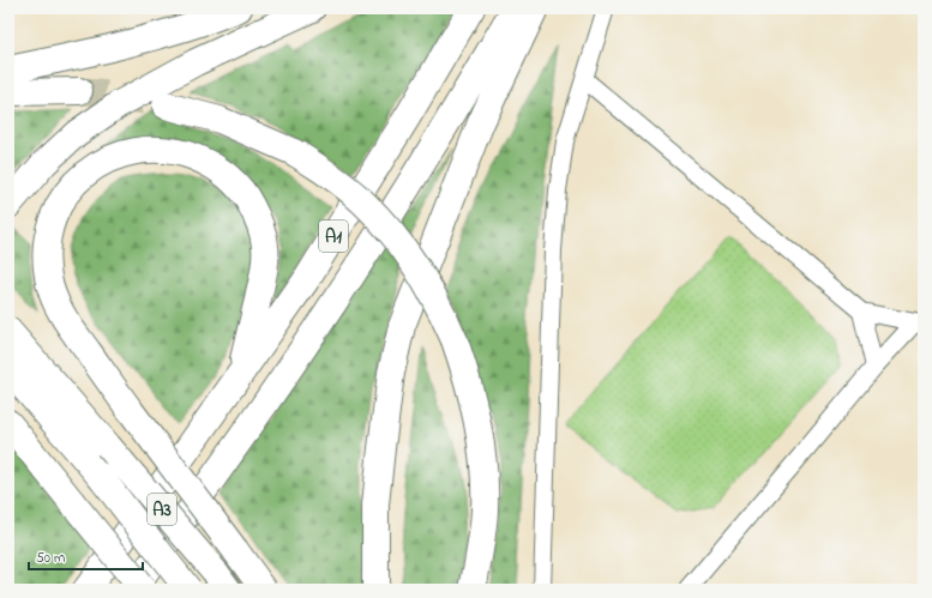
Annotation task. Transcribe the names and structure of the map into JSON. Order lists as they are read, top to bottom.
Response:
{
  "streets": {
    "highway": ["A1", "A3"]
  },
  "scale_bar": "50 m"
}
